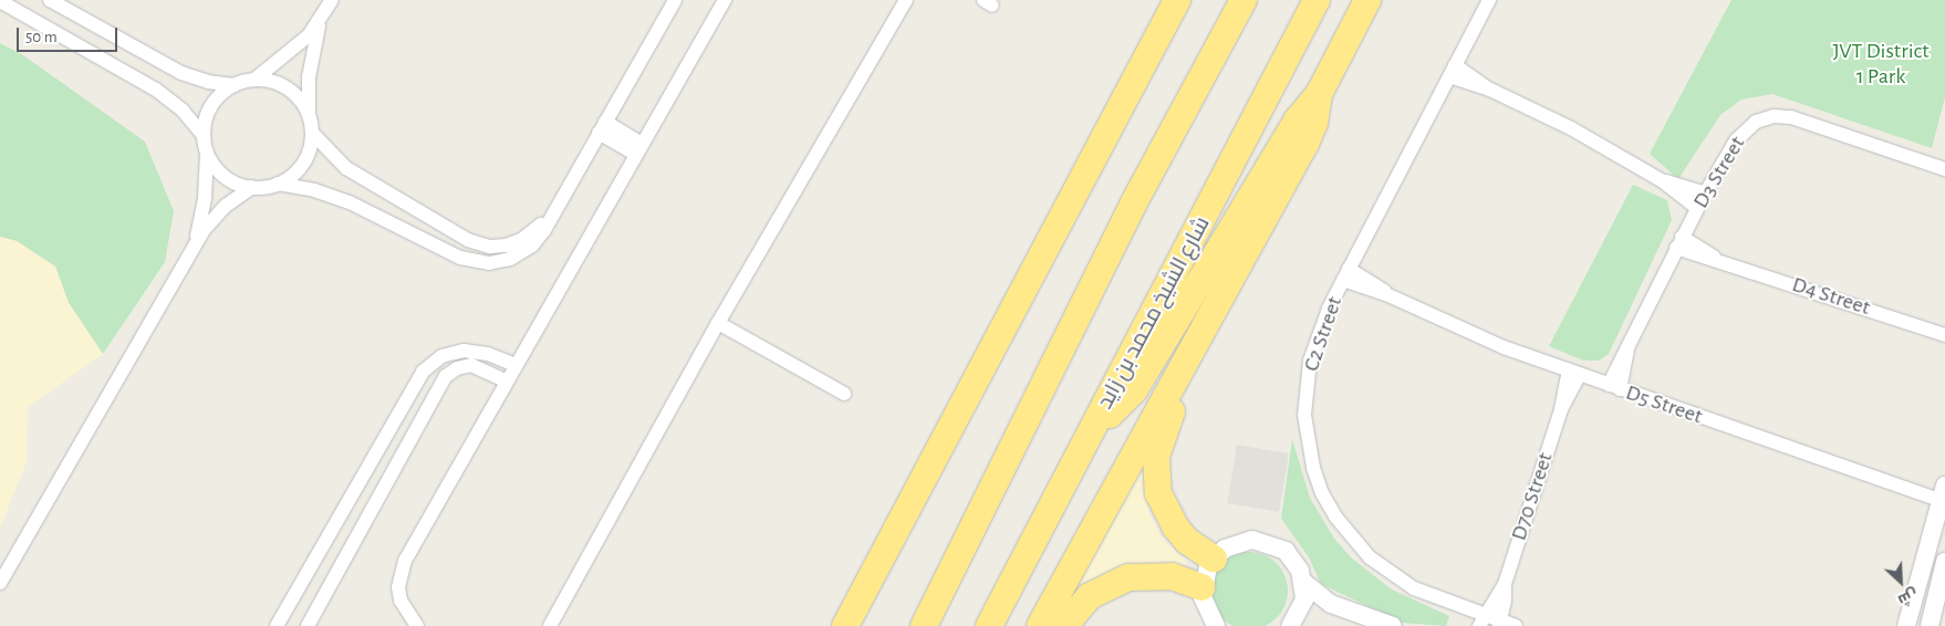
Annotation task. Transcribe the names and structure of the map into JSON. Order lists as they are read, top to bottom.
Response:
{
  "streets": {
    "highway": ["شارع الشيخ محمد بن زايد"],
    "street": [
      "D3 Street",
      "D4 Street",
      "C2 Street",
      "D5 Street",
      "D70 Street"
    ]
  },
  "crossings": [
    ["D3 Street", "D4 Street"],
    ["D3 Street", "D5 Street"],
    ["C2 Street", "D5 Street"],
    ["C2 Street", "D70 Street"],
    ["D5 Street", "D70 Street"]
  ],
  "parks": ["JVT District 1 Park"],
  "scale_bar": "50 m",
  "north": "bottom right"
}
